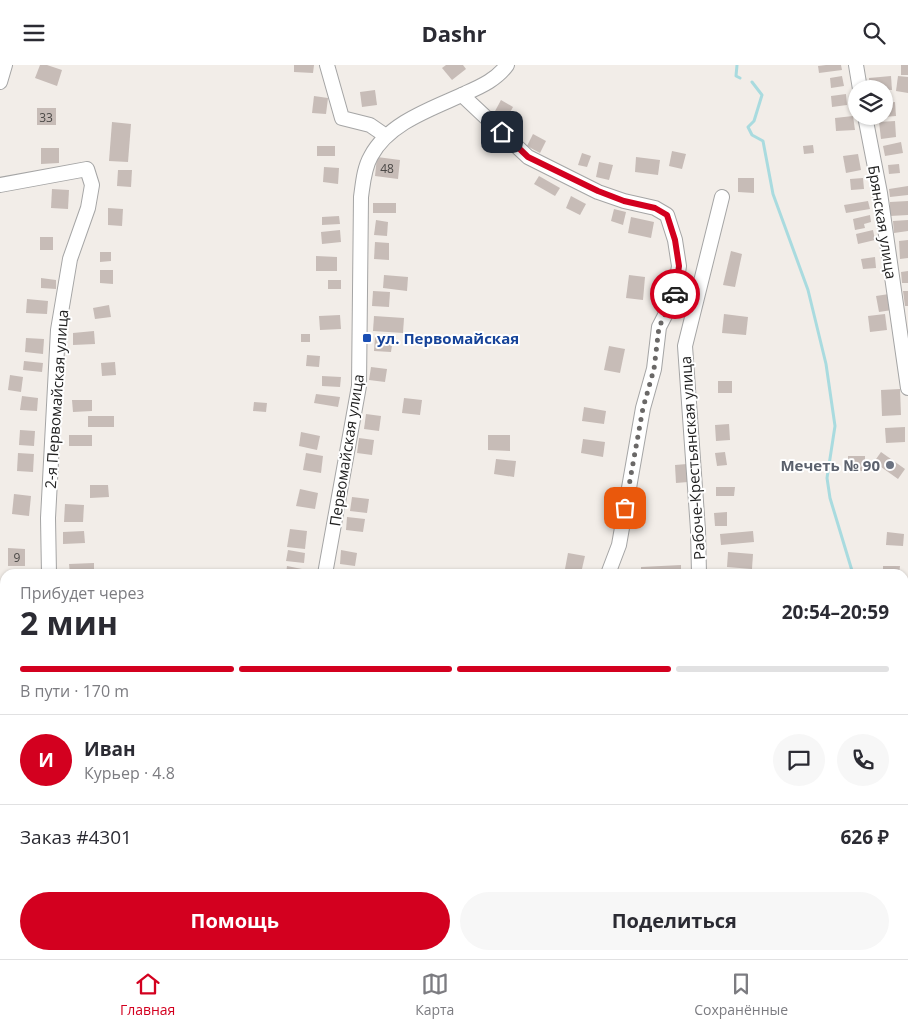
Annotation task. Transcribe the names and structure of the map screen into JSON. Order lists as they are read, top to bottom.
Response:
{
  "streets": {
    "street": [
      "Брянская улица",
      "2-я Первомайская улица",
      "Первомайская улица",
      "Рабоче-Крестьянская улица"
    ]
  },
  "crossings": [
    ["Первомайская улица", "Рабоче-Крестьянская улица"]
  ],
  "places": {
    "transit": ["ул. Первомайская"],
    "other": ["Мечеть № 90"]
  },
  "house_numbers": ["33", "48", "9"],
  "page": {
    "header": "Dashr",
    "heading": ["2 мин", "Прибудет через", "20:54–20:59"],
    "panel": [
      "Иван",
      "Курьер · 4.8",
      "Заказ #4301",
      "626 ₽"
    ],
    "bar": "В пути · 170 m",
    "round": "И",
    "buttons": ["Помощь", "Поделиться"],
    "tabs": ["Главная", "Карта", "Сохранённые"]
  }
}
